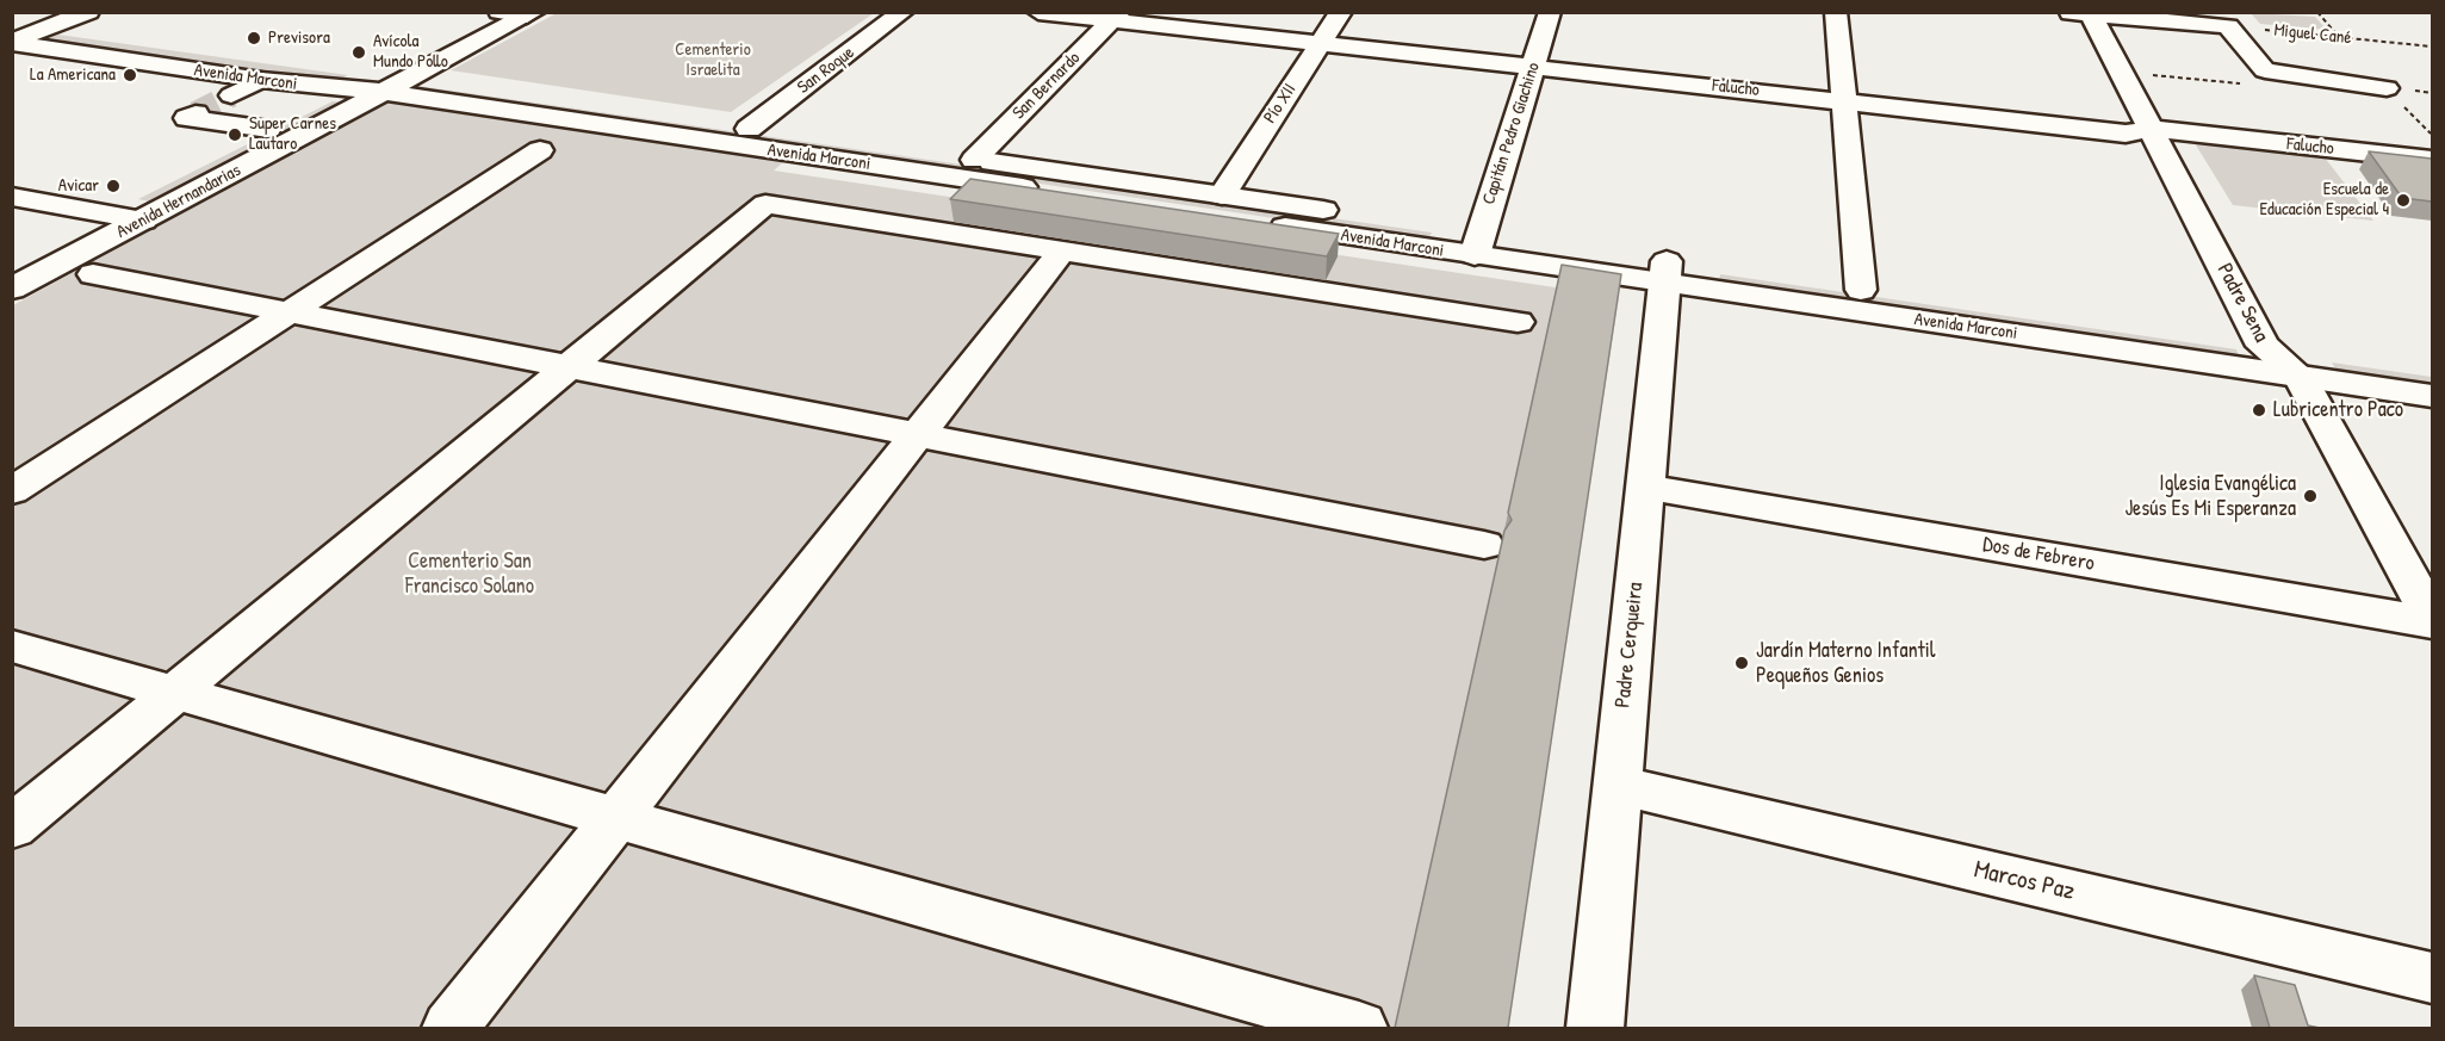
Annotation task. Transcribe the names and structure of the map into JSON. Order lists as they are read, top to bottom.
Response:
{
  "streets": {
    "street": [
      "San Roque",
      "Avenida Marconi",
      "San Bernardo",
      "Falucho",
      "Pío XII",
      "Capitán Pedro Giachino",
      "Avenida Hernandarias",
      "Padre Sena",
      "Dos de Febrero",
      "Padre Cerqueira",
      "Marcos Paz"
    ],
    "path": ["Miguel Cané"]
  },
  "crossings": [
    ["San Roque", "Avenida Marconi"],
    ["Avenida Marconi", "San Bernardo"],
    ["Avenida Marconi", "Pío XII"],
    ["Avenida Marconi", "Capitán Pedro Giachino"],
    ["Avenida Marconi", "Avenida Hernandarias"],
    ["Avenida Marconi", "Padre Sena"],
    ["Avenida Marconi", "Padre Cerqueira"],
    ["San Bernardo", "Falucho"],
    ["Falucho", "Pío XII"],
    ["Falucho", "Capitán Pedro Giachino"],
    ["Falucho", "Padre Sena"],
    ["Padre Sena", "Dos de Febrero"],
    ["Dos de Febrero", "Padre Cerqueira"],
    ["Padre Cerqueira", "Marcos Paz"]
  ],
  "parks": ["Cementerio Israelita", "Cementerio San Francisco Solano"],
  "places": [
    "Previsora",
    "Avícola Mundo Pollo",
    "La Americana",
    "Super Carnes Lautaro",
    "Avicar",
    "Escuela de Educación Especial 4",
    "Lubricentro Paco",
    "Iglesia Evangélica Jesús Es Mi Esperanza",
    "Jardín Materno Infantil Pequeños Genios"
  ]
}
